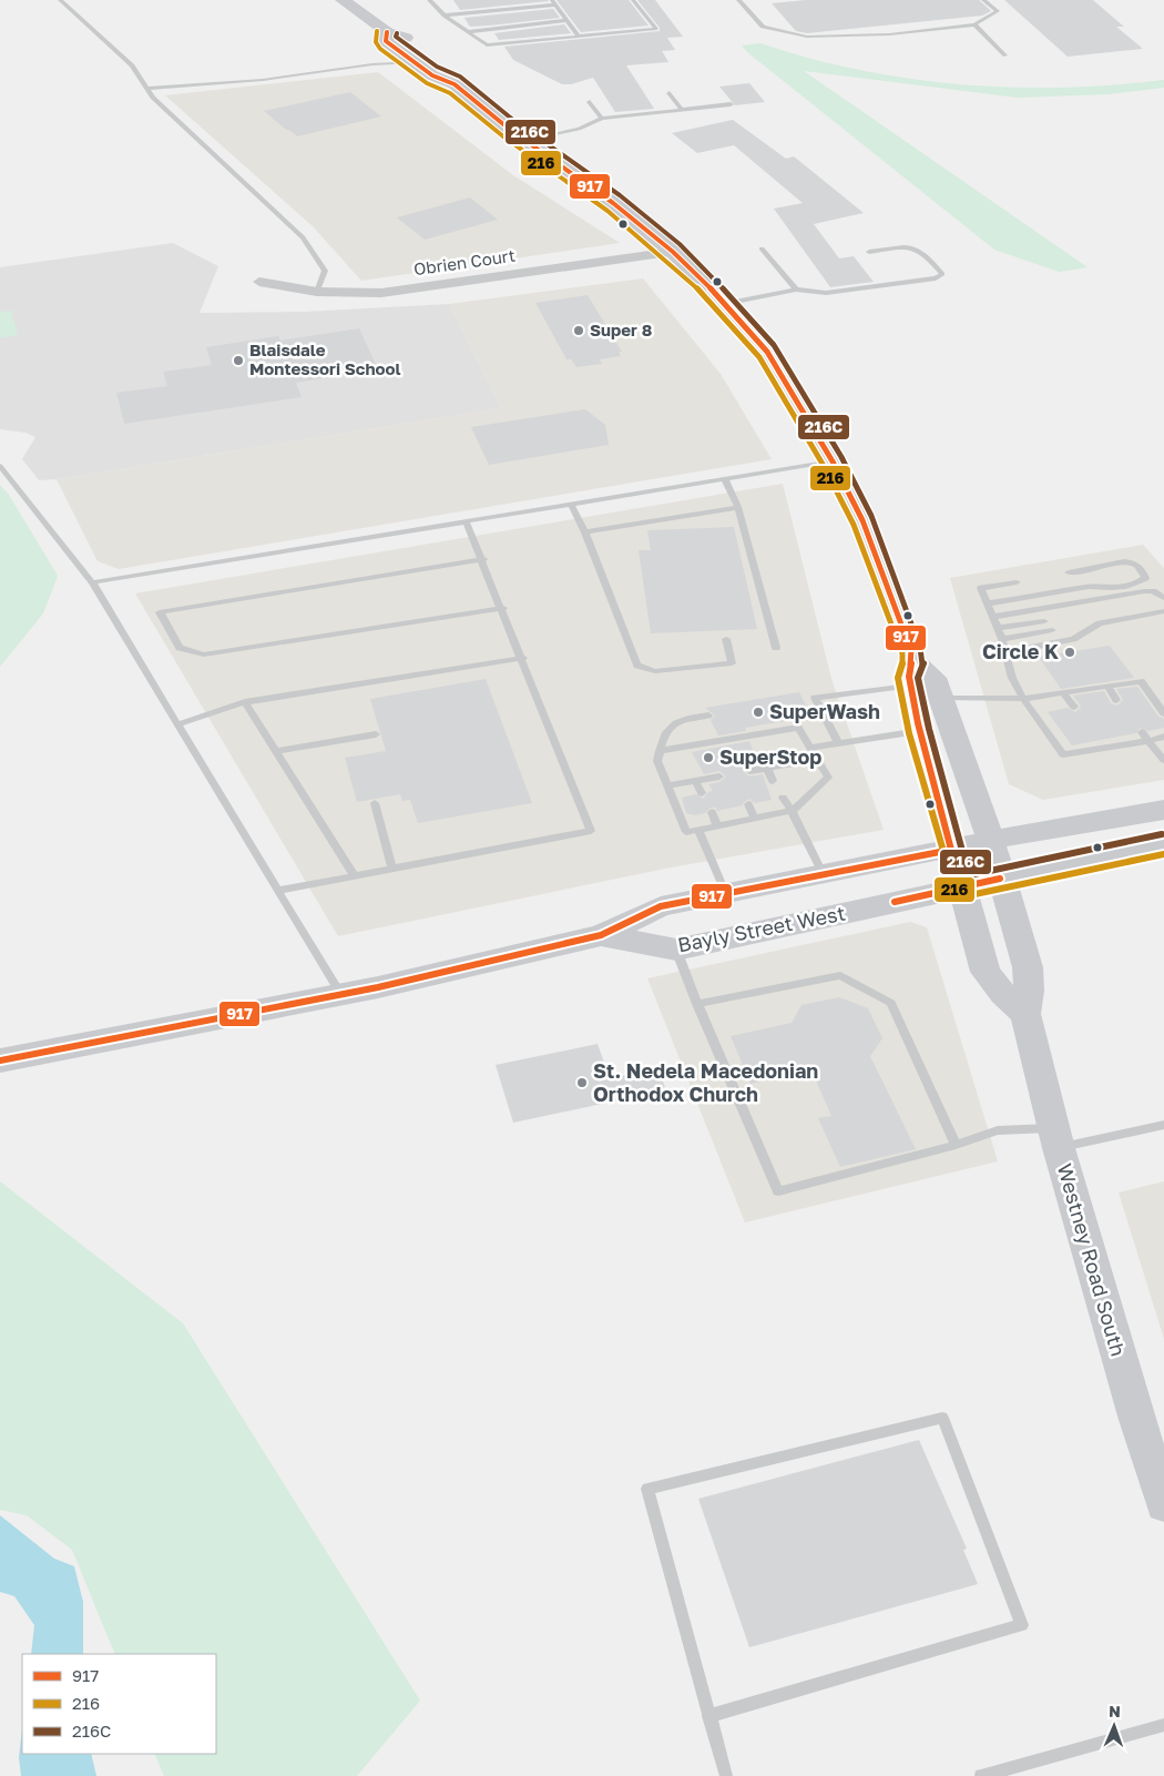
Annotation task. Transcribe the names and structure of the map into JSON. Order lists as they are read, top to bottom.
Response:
{
  "streets": {
    "main road": ["Bayly Street West", "Westney Road South"],
    "street": ["Obrien Court"]
  },
  "crossings": [
    ["Obrien Court", "Westney Road South"],
    ["Bayly Street West", "Westney Road South"]
  ],
  "places": [
    "Super 8",
    "Blaisdale Montessori School",
    "Circle K",
    "SuperWash",
    "SuperStop",
    "St. Nedela Macedonian Orthodox Church"
  ],
  "lines": ["transit line 216", "transit line 917", "transit line 216C"],
  "legend": ["917", "216", "216C"],
  "north": "top"
}
